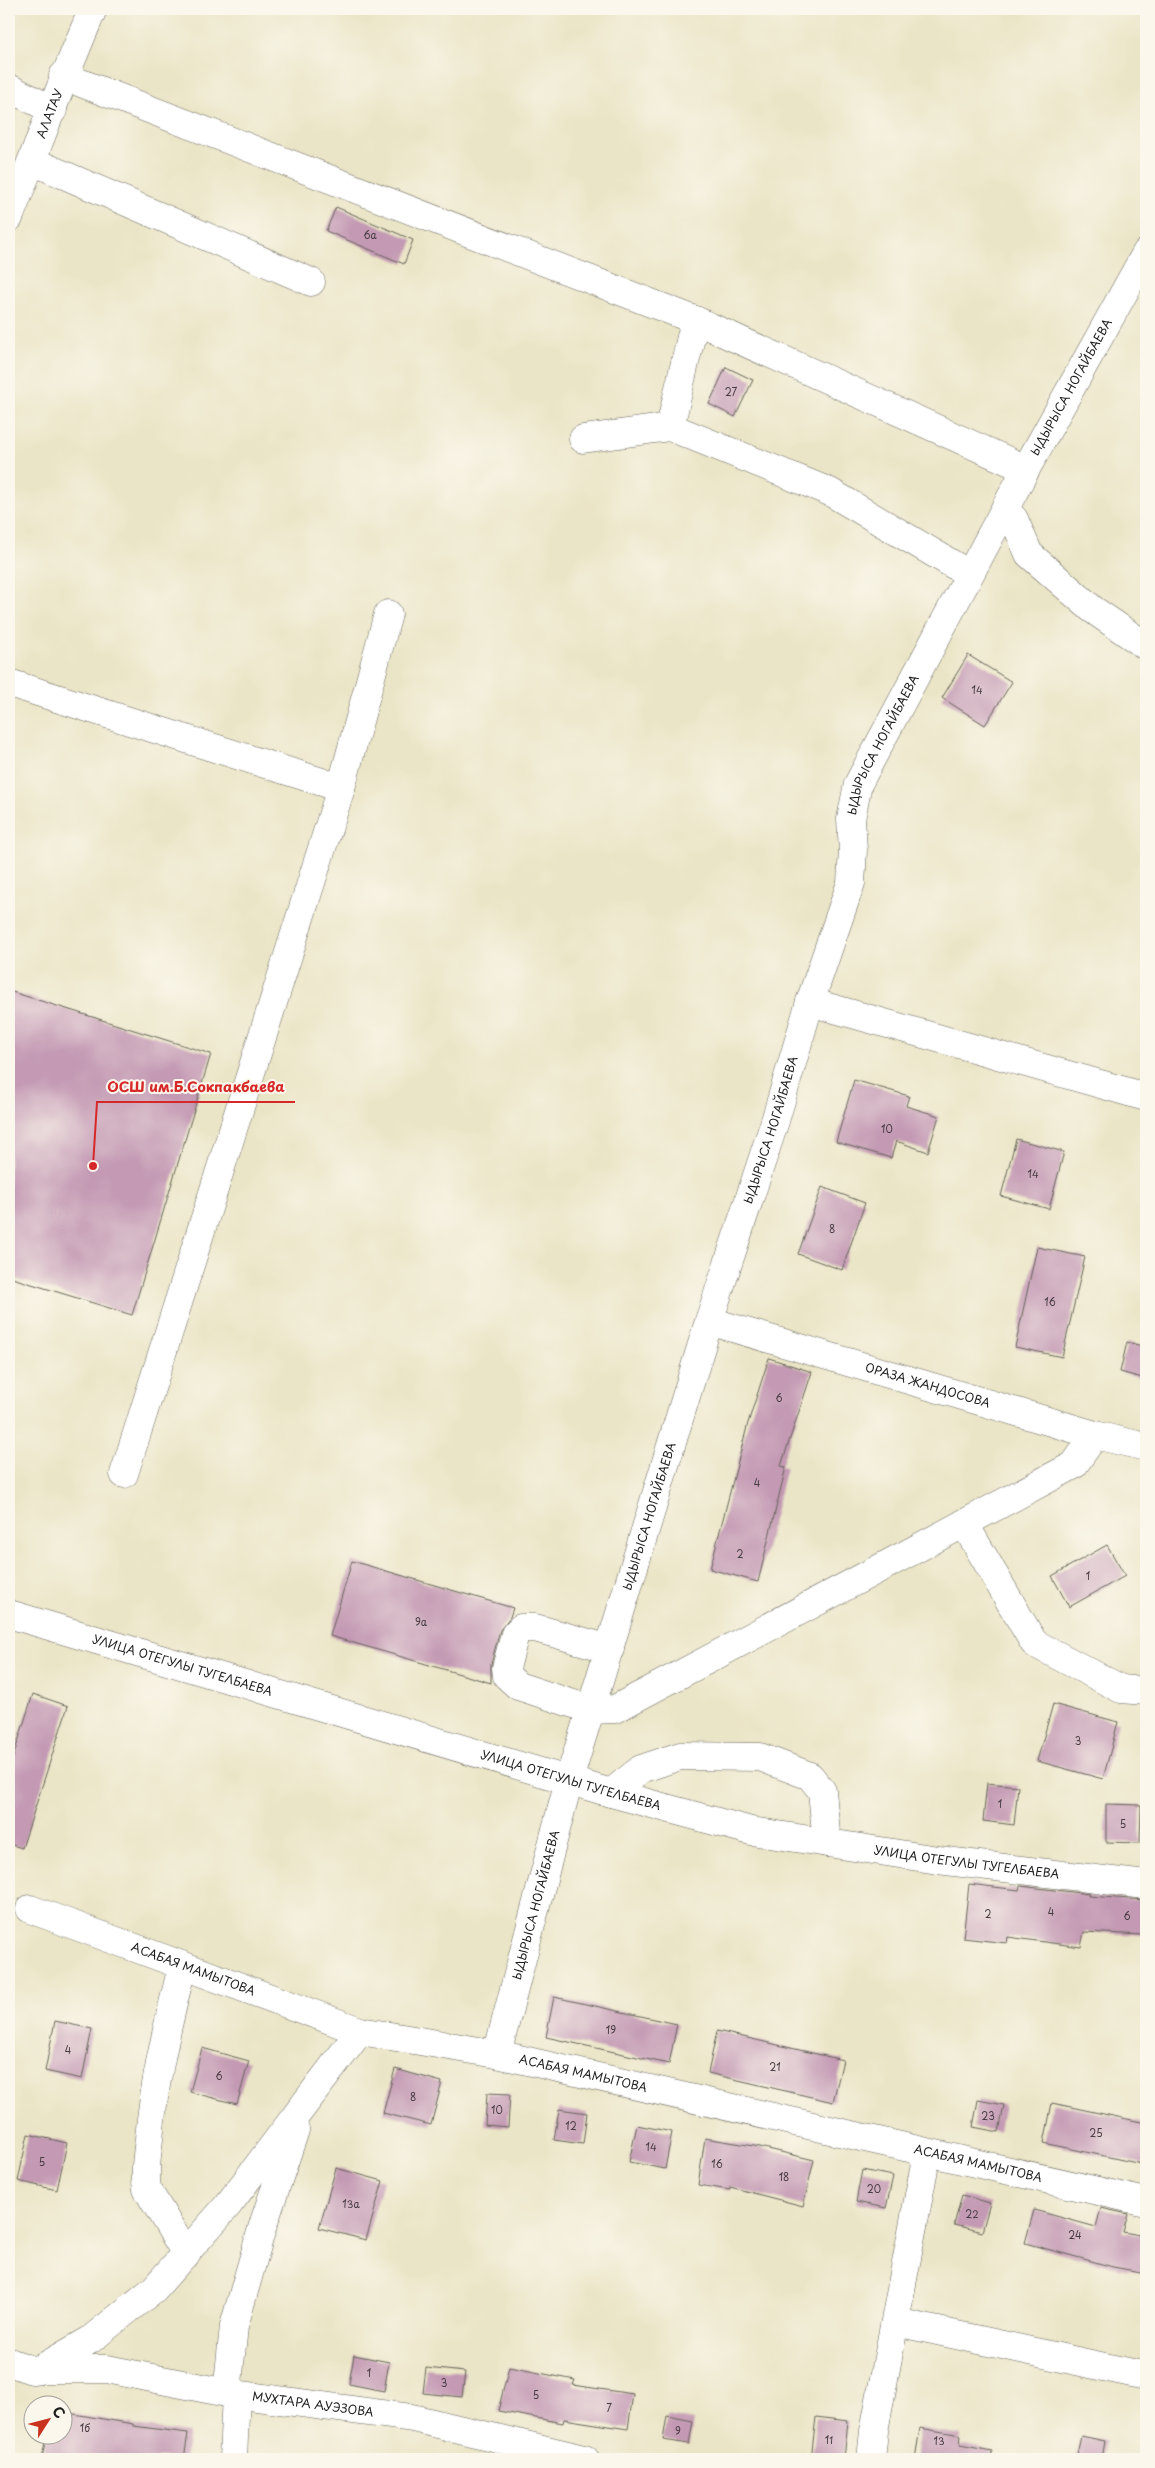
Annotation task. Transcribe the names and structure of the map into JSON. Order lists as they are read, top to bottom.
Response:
{
  "streets": {
    "street": [
      "АЛАТАУ",
      "ЫДЫРЫСА НОГАЙБАЕВА",
      "ОРАЗА ЖАНДОСОВА",
      "УЛИЦА ОТЕГУЛЫ ТУГЕЛБАЕВА",
      "АСАБАЯ МАМЫТОВА",
      "МУХТАРА АУЭЗОВА"
    ]
  },
  "crossings": [
    ["ЫДЫРЫСА НОГАЙБАЕВА", "ОРАЗА ЖАНДОСОВА"],
    ["ЫДЫРЫСА НОГАЙБАЕВА", "УЛИЦА ОТЕГУЛЫ ТУГЕЛБАЕВА"],
    ["ЫДЫРЫСА НОГАЙБАЕВА", "АСАБАЯ МАМЫТОВА"]
  ],
  "places": ["ОСШ им.Б.Сокпакбаева"],
  "house_numbers": [
    "6а",
    "27",
    "14",
    "10",
    "14",
    "8",
    "16",
    "6",
    "4",
    "2",
    "1",
    "9а",
    "3",
    "1",
    "5",
    "4",
    "2",
    "6",
    "19",
    "4",
    "21",
    "6",
    "8",
    "10",
    "23",
    "12",
    "25",
    "14",
    "5",
    "16",
    "18",
    "20",
    "13а",
    "22",
    "24",
    "1",
    "3",
    "5",
    "7",
    "1б",
    "9",
    "11",
    "13"
  ],
  "north": "top right"
}
